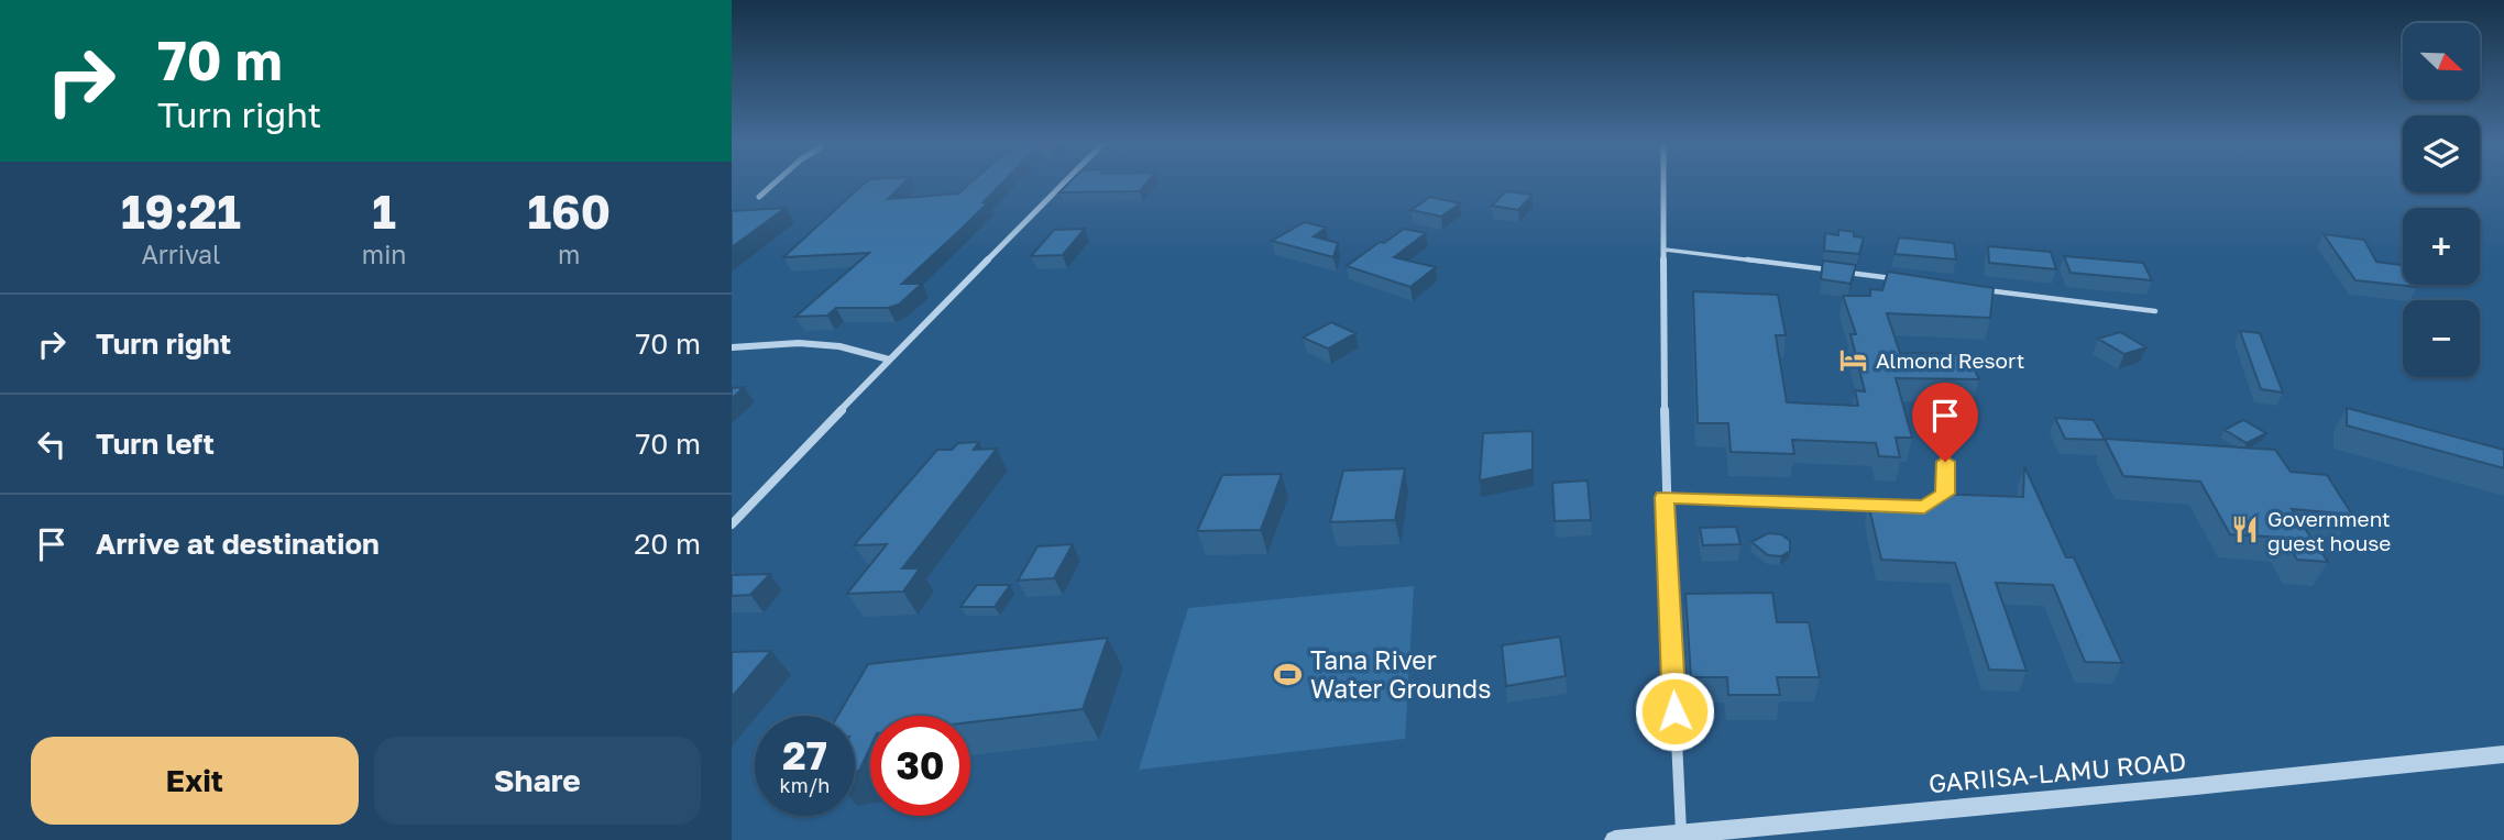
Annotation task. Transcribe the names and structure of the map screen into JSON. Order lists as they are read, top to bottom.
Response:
{
  "streets": {
    "street": ["GARIISA-LAMU ROAD"]
  },
  "places": {
    "hotel": ["Almond Resort"],
    "restaurant": ["Government guest house"],
    "sports": ["Tana River Water Grounds"]
  },
  "north": "bottom right",
  "page": {
    "turn": ["70 m", "Turn right"],
    "map_buttons": ["+", "−"],
    "eta": [
      "19:21",
      "Arrival",
      "1",
      "min",
      "160",
      "m"
    ],
    "list": [
      {
        "name": "Turn right",
        "value": "70 m"
      },
      {
        "name": "Turn left",
        "value": "70 m"
      },
      {
        "name": "Arrive at destination",
        "value": "20 m"
      }
    ],
    "speed": "27 km/h",
    "limit": "30",
    "buttons": ["Exit", "Share"]
  }
}
